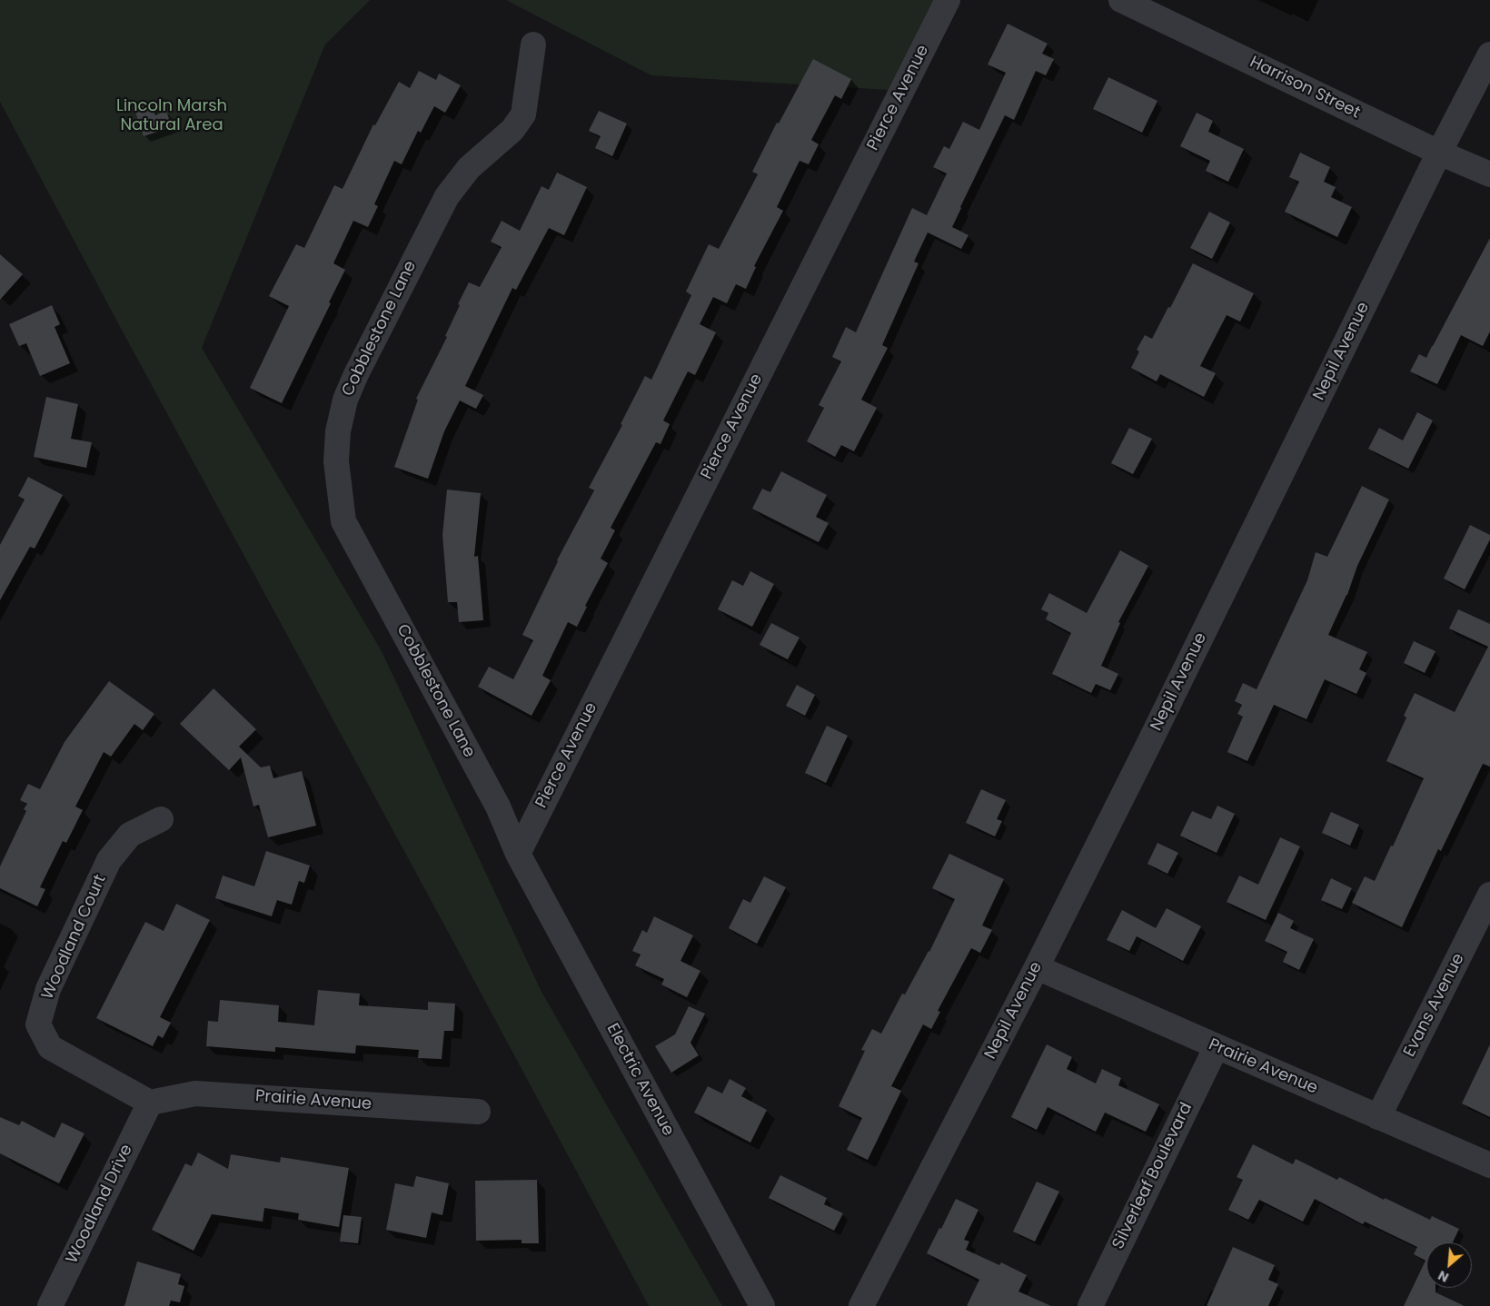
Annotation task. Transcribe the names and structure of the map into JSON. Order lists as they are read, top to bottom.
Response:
{
  "streets": {
    "street": [
      "Harrison Street",
      "Pierce Avenue",
      "Cobblestone Lane",
      "Nepil Avenue",
      "Woodland Court",
      "Evans Avenue",
      "Prairie Avenue",
      "Electric Avenue",
      "Silverleaf Boulevard",
      "Woodland Drive"
    ]
  },
  "crossings": [
    ["Harrison Street", "Nepil Avenue"],
    ["Pierce Avenue", "Cobblestone Lane"],
    ["Pierce Avenue", "Electric Avenue"],
    ["Cobblestone Lane", "Electric Avenue"],
    ["Nepil Avenue", "Prairie Avenue"],
    ["Woodland Court", "Prairie Avenue"],
    ["Woodland Court", "Woodland Drive"],
    ["Evans Avenue", "Prairie Avenue"],
    ["Prairie Avenue", "Silverleaf Boulevard"],
    ["Prairie Avenue", "Woodland Drive"]
  ],
  "parks": ["Lincoln Marsh Natural Area"],
  "north": "bottom left"
}
